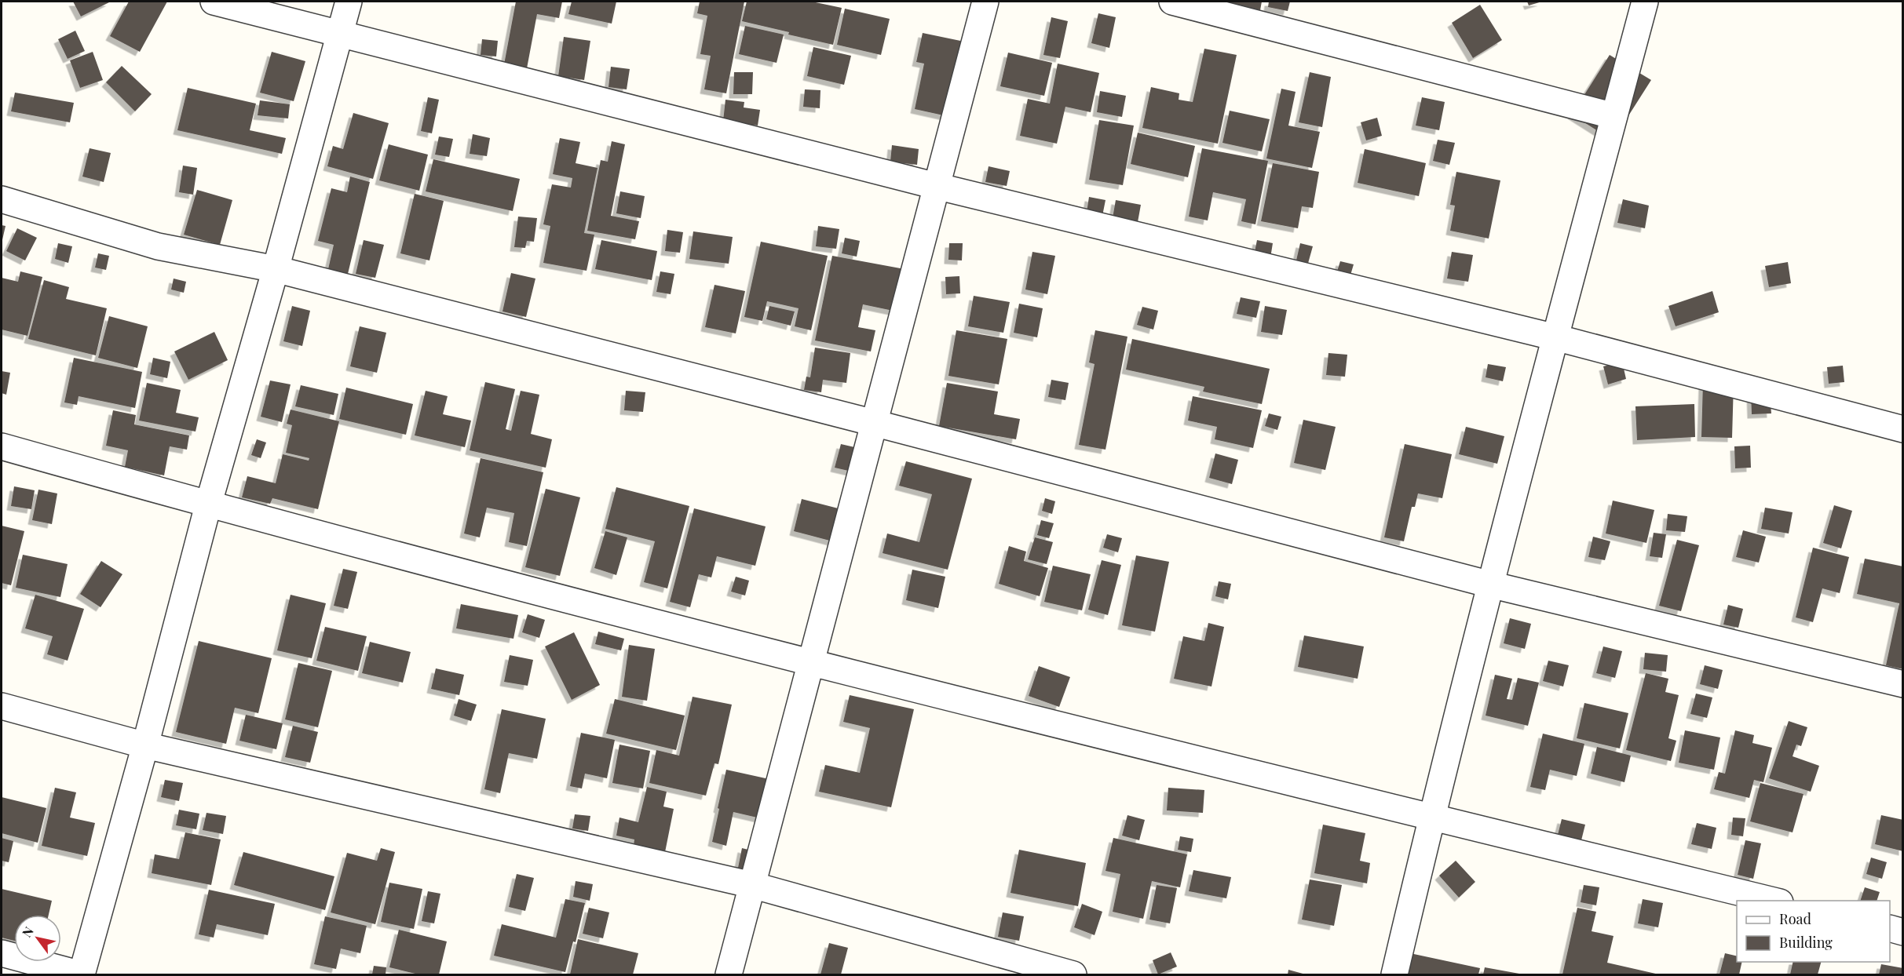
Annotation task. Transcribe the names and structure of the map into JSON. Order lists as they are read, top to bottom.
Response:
{
  "legend": ["Road", "Building"],
  "north": "top left"
}
